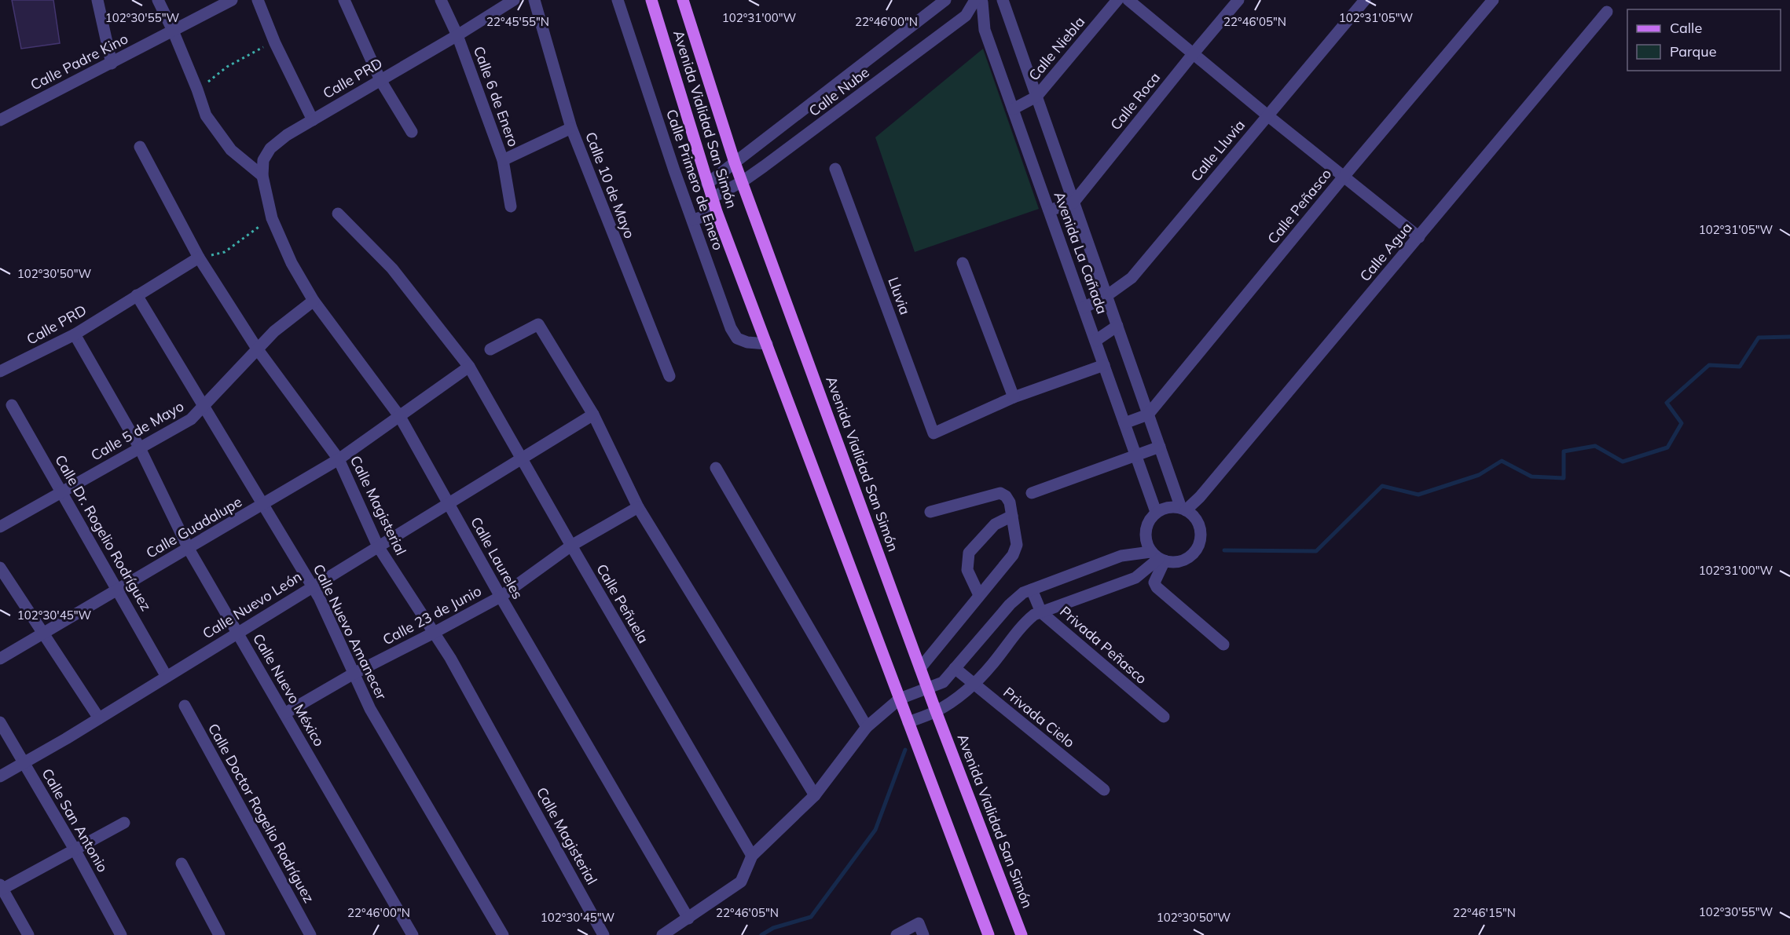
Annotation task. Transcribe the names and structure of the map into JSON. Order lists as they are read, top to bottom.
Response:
{
  "streets": {
    "main road": ["Avenida Vialidad San Simón"],
    "street": [
      "Calle Niebla",
      "Calle Padre Kino",
      "Calle PRD",
      "Calle Nube",
      "Calle 6 de Enero",
      "Calle Roca",
      "Calle Lluvia",
      "Calle Primero de Enero",
      "Calle 10 de Mayo",
      "Calle Peñasco",
      "Calle Agua",
      "Avenida La Cañada",
      "Lluvia",
      "Calle 5 de Mayo",
      "Calle Magisterial",
      "Calle Guadalupe",
      "Calle Dr. Rogelio Rodríguez",
      "Calle Laureles",
      "Calle Peñuela",
      "Calle Nuevo León",
      "Calle 23 de Junio",
      "Calle Nuevo Amanecer",
      "Privada Peñasco",
      "Calle Nuevo México",
      "Privada Cielo",
      "Calle Doctor Rogelio Rodríguez",
      "Calle San Antonio"
    ]
  },
  "crossings": [
    ["Calle Niebla", "Avenida La Cañada"],
    ["Calle PRD", "Calle 6 de Enero"],
    ["Calle PRD", "Calle Magisterial"],
    ["Calle PRD", "Calle Laureles"],
    ["Calle PRD", "Calle Nuevo Amanecer"],
    ["Calle PRD", "Calle Nuevo México"],
    ["Calle Nube", "Avenida Vialidad San Simón"],
    ["Calle Nube", "Avenida La Cañada"],
    ["Calle Roca", "Avenida La Cañada"],
    ["Avenida Vialidad San Simón", "Calle Primero de Enero"],
    ["Calle Lluvia", "Avenida La Cañada"],
    ["Calle Peñasco", "Avenida La Cañada"],
    ["Calle Agua", "Avenida La Cañada"],
    ["Calle 5 de Mayo", "Calle Magisterial"],
    ["Calle 5 de Mayo", "Calle Dr. Rogelio Rodríguez"],
    ["Calle 5 de Mayo", "Calle Laureles"],
    ["Calle 5 de Mayo", "Calle Nuevo Amanecer"],
    ["Calle 5 de Mayo", "Calle Nuevo México"],
    ["Calle Magisterial", "Calle Guadalupe"],
    ["Calle Magisterial", "Calle Nuevo León"],
    ["Calle Magisterial", "Calle 23 de Junio"],
    ["Calle Guadalupe", "Calle Dr. Rogelio Rodríguez"],
    ["Calle Guadalupe", "Calle Laureles"],
    ["Calle Guadalupe", "Calle Peñuela"],
    ["Calle Guadalupe", "Calle Nuevo Amanecer"],
    ["Calle Guadalupe", "Calle Nuevo México"],
    ["Calle Dr. Rogelio Rodríguez", "Calle Nuevo León"],
    ["Calle Laureles", "Calle Nuevo León"],
    ["Calle Laureles", "Calle 23 de Junio"],
    ["Calle Peñuela", "Calle Nuevo León"],
    ["Calle Peñuela", "Calle 23 de Junio"],
    ["Calle Nuevo León", "Calle Nuevo Amanecer"],
    ["Calle Nuevo León", "Calle Nuevo México"],
    ["Calle Nuevo León", "Calle San Antonio"],
    ["Calle 23 de Junio", "Calle Nuevo Amanecer"],
    ["Calle 23 de Junio", "Calle Nuevo México"]
  ],
  "legend": ["Calle", "Parque"],
  "coordinates": [
    "102°31'05\"W",
    "102°30'55\"W",
    "102°31'00\"W",
    "22°45'55\"N",
    "22°46'00\"N",
    "22°46'05\"N",
    "102°30'50\"W",
    "102°30'45\"W",
    "22°46'15\"N"
  ]
}
